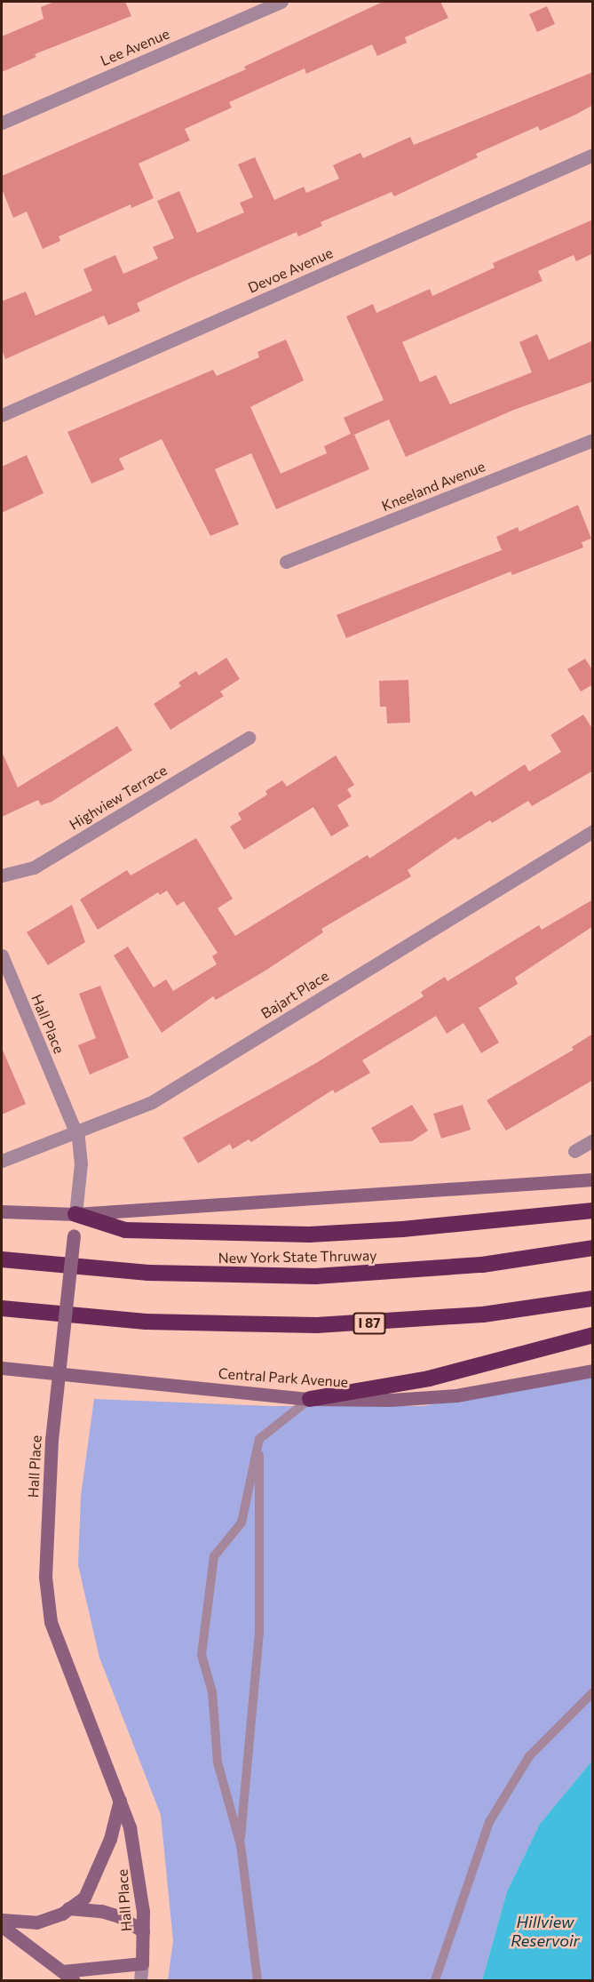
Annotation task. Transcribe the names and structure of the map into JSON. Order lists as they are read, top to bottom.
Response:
{
  "streets": {
    "highway": ["New York State Thruway", "I 87"],
    "main road": ["Hall Place", "Central Park Avenue"],
    "street": [
      "Lee Avenue",
      "Devoe Avenue",
      "Kneeland Avenue",
      "Highview Terrace",
      "Bajart Place"
    ]
  },
  "crossings": [
    ["Bajart Place", "Hall Place"]
  ],
  "water": ["Hillview Reservoir"]
}
